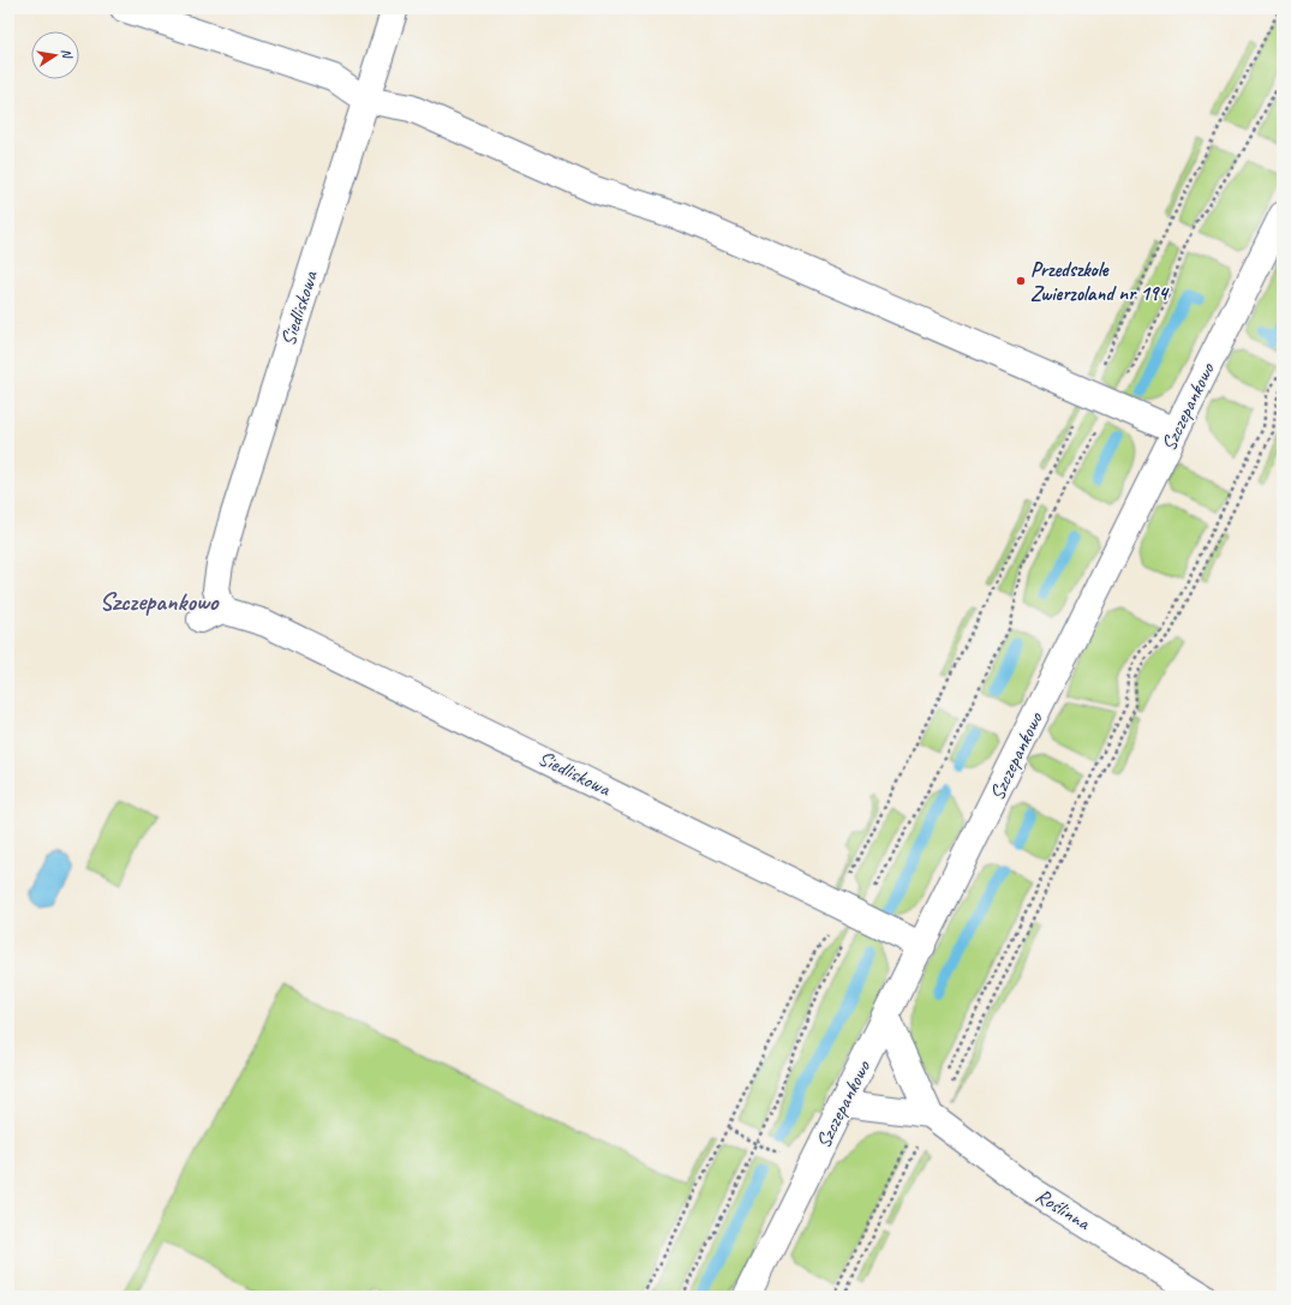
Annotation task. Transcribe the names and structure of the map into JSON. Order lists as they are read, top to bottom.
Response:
{
  "streets": {
    "street": ["Siedliskowa", "Szczepankowo", "Roślinna"]
  },
  "crossings": [
    ["Siedliskowa", "Szczepankowo"],
    ["Szczepankowo", "Roślinna"]
  ],
  "districts": ["Szczepankowo"],
  "places": ["Przedszkole Zwierzoland nr 194"],
  "north": "right"
}
